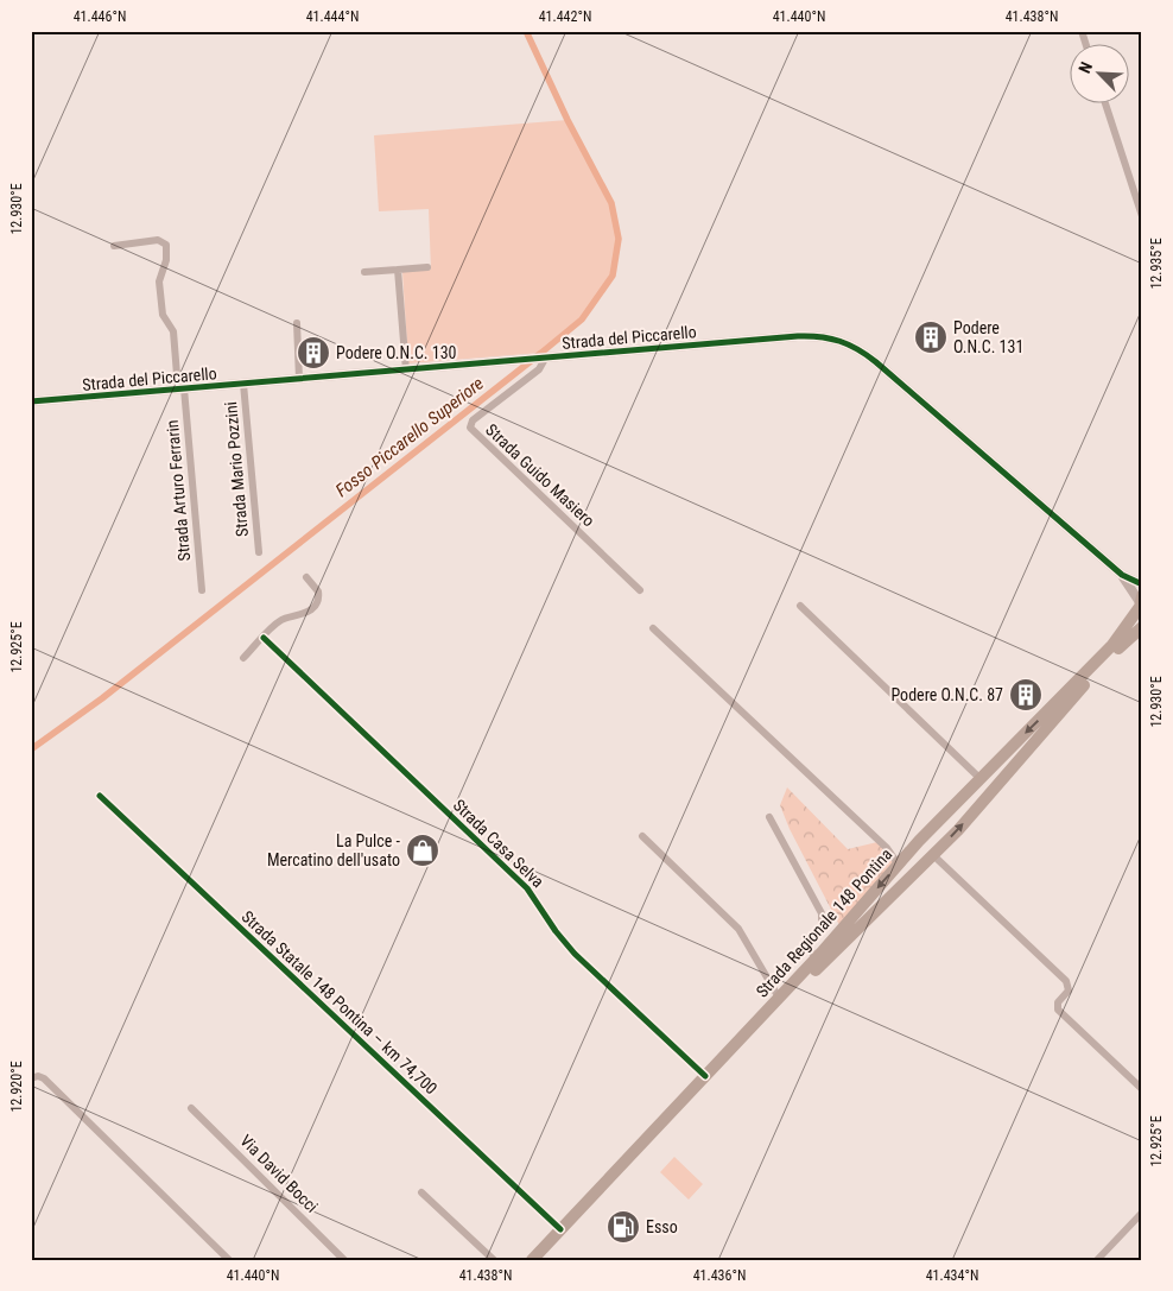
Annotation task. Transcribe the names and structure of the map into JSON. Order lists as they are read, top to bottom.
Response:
{
  "streets": {
    "main road": ["Strada Regionale 148 Pontina"],
    "street": [
      "Strada del Piccarello",
      "Strada Mario Pozzini",
      "Strada Guido Masiero",
      "Strada Arturo Ferrarin",
      "Strada Casa Selva",
      "Strada Statale 148 Pontina – km 74,700",
      "Via David Bocci"
    ]
  },
  "crossings": [
    ["Strada del Piccarello", "Strada Mario Pozzini"],
    ["Strada del Piccarello", "Strada Guido Masiero"],
    ["Strada del Piccarello", "Strada Arturo Ferrarin"],
    ["Strada del Piccarello", "Strada Regionale 148 Pontina"],
    ["Strada Casa Selva", "Strada Regionale 148 Pontina"],
    ["Strada Regionale 148 Pontina", "Strada Statale 148 Pontina – km 74,700"]
  ],
  "water": ["Fosso Piccarello Superiore"],
  "places": {
    "building": ["Podere O.N.C. 131", "Podere O.N.C. 130", "Podere O.N.C. 87"],
    "shop": ["La Pulce - Mercatino dell'usato"],
    "fuel station": ["Esso"]
  },
  "north": "top left",
  "coordinates": [
    "41.446°N",
    "41.444°N",
    "41.442°N",
    "41.440°N",
    "41.438°N",
    "12.930°E",
    "12.935°E",
    "12.925°E",
    "12.920°E",
    "41.436°N",
    "41.434°N"
  ]
}
